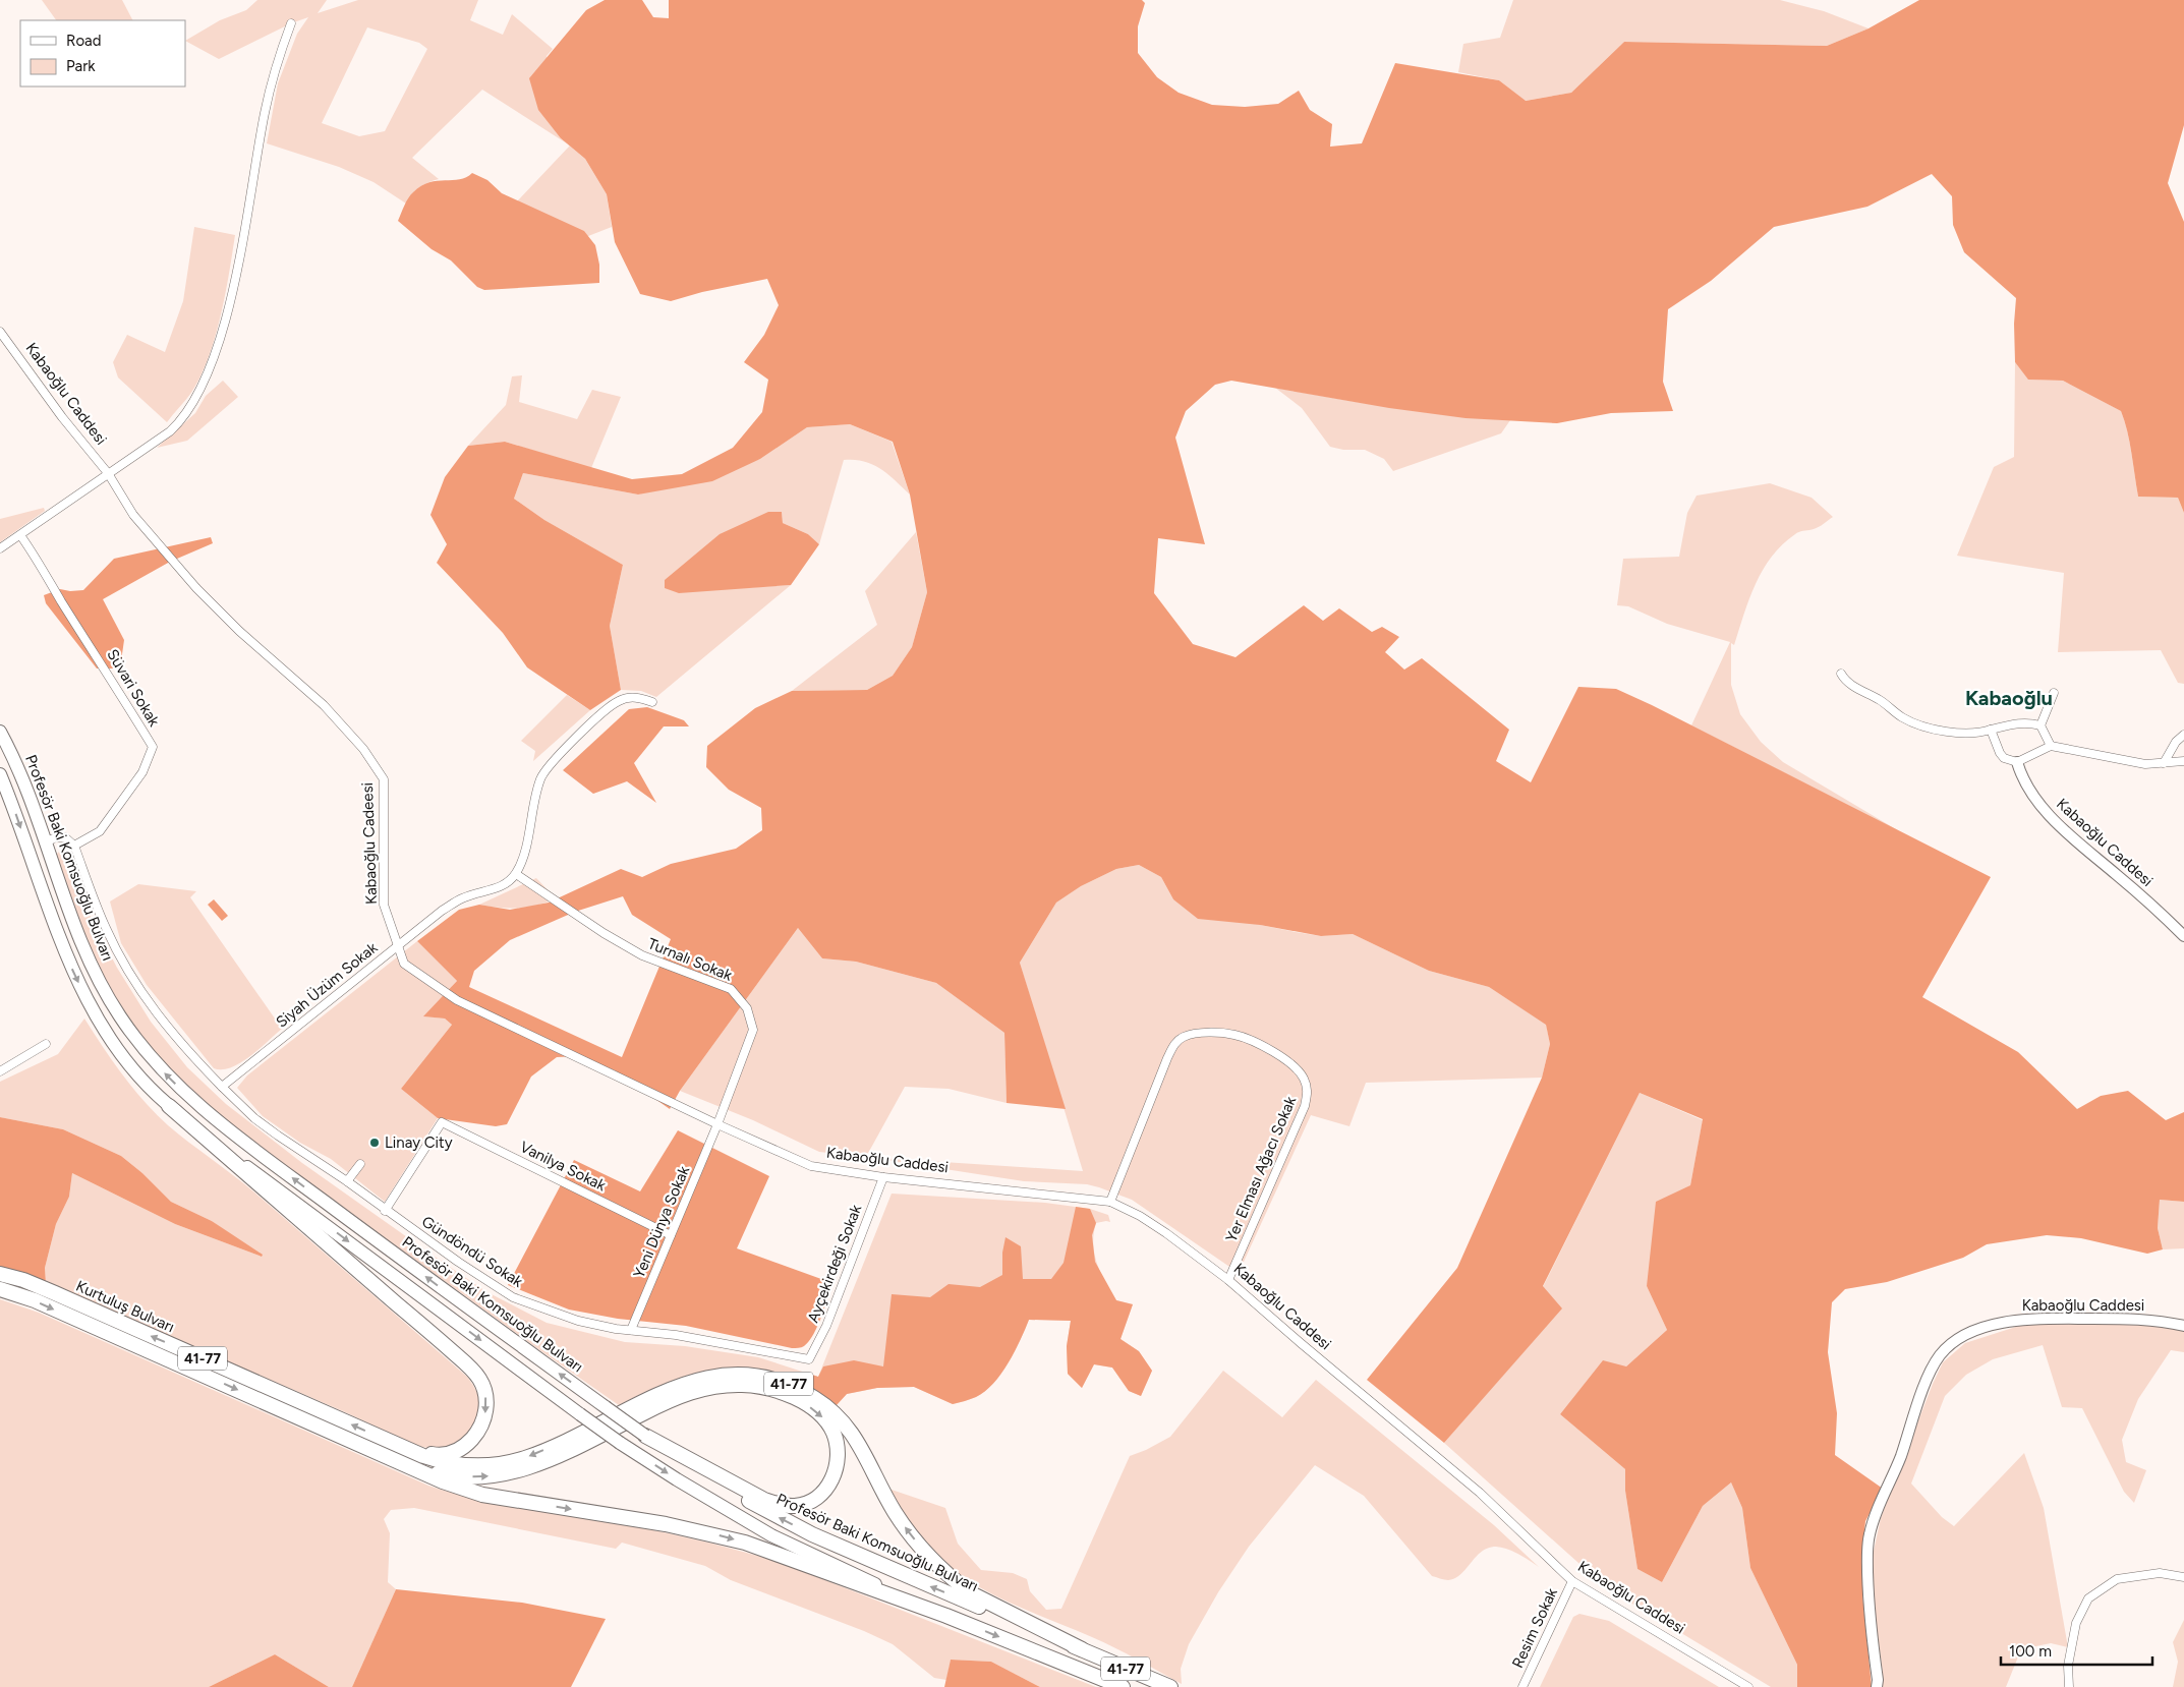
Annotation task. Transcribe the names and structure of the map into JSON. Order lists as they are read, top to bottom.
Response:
{
  "streets": {
    "highway": ["Profesör Baki Komsuoğlu Bulvarı", "Kurtuluş Bulvarı", "41-77"],
    "street": [
      "Kabaoğlu Caddesi",
      "Süvari Sokak",
      "Kabaoğlu Cadeesi",
      "Turnalı Sokak",
      "Siyah Üzüm Sokak",
      "Vanilya Sokak",
      "Yer Elması Ağacı Sokak",
      "Yeni Dünya Sokak",
      "Gündöndü Sokak",
      "Ayçekirdeği Sokak",
      "Resim Sokak"
    ]
  },
  "crossings": [
    ["Kabaoğlu Caddesi", "Kabaoğlu Cadeesi"],
    ["Kabaoğlu Caddesi", "Turnalı Sokak"],
    ["Kabaoğlu Caddesi", "Yer Elması Ağacı Sokak"],
    ["Kabaoğlu Caddesi", "Yeni Dünya Sokak"],
    ["Kabaoğlu Caddesi", "Ayçekirdeği Sokak"],
    ["Kabaoğlu Caddesi", "Resim Sokak"],
    ["Kabaoğlu Cadeesi", "Turnalı Sokak"],
    ["Kabaoğlu Cadeesi", "Siyah Üzüm Sokak"],
    ["Kabaoğlu Cadeesi", "Yeni Dünya Sokak"],
    ["Profesör Baki Komsuoğlu Bulvarı", "41-77"],
    ["Turnalı Sokak", "Siyah Üzüm Sokak"],
    ["Turnalı Sokak", "Yeni Dünya Sokak"],
    ["Siyah Üzüm Sokak", "Gündöndü Sokak"],
    ["Vanilya Sokak", "Yeni Dünya Sokak"],
    ["Vanilya Sokak", "Gündöndü Sokak"],
    ["Yeni Dünya Sokak", "Gündöndü Sokak"],
    ["Gündöndü Sokak", "Ayçekirdeği Sokak"],
    ["Kurtuluş Bulvarı", "41-77"]
  ],
  "districts": ["Kabaoğlu"],
  "places": ["Linay City"],
  "legend": ["Road", "Park"],
  "scale_bar": "100 m"
}
